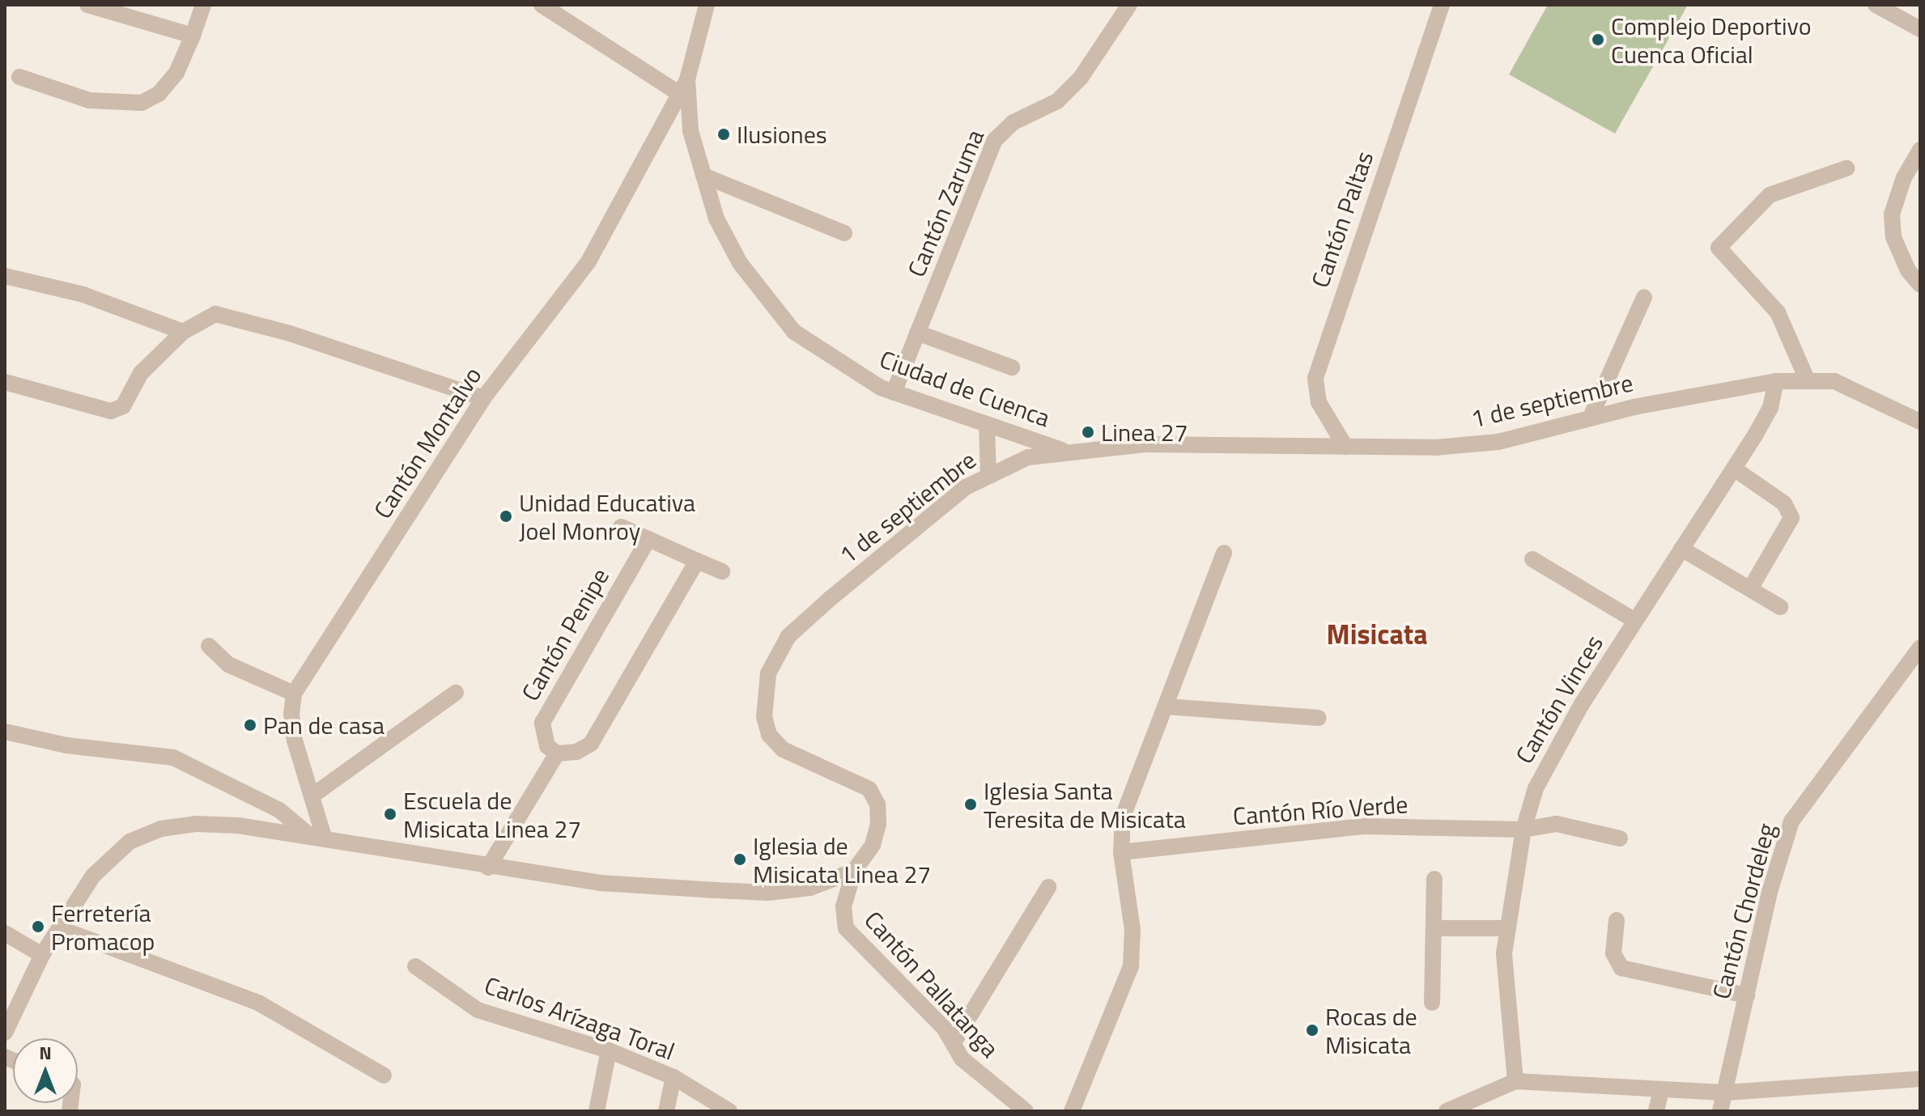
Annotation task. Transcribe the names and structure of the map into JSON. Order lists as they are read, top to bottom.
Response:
{
  "streets": {
    "street": [
      "Cantón Zaruma",
      "Cantón Paltas",
      "Ciudad de Cuenca",
      "1 de septiembre",
      "Cantón Montalvo",
      "Cantón Penipe",
      "Cantón Vinces",
      "Cantón Río Verde",
      "Cantón Chordeleg",
      "Cantón Pallatanga",
      "Carlos Arízaga Toral"
    ]
  },
  "crossings": [
    ["Cantón Zaruma", "Ciudad de Cuenca"],
    ["Cantón Paltas", "1 de septiembre"],
    ["Ciudad de Cuenca", "1 de septiembre"],
    ["Ciudad de Cuenca", "Cantón Montalvo"],
    ["1 de septiembre", "Cantón Vinces"],
    ["1 de septiembre", "Cantón Pallatanga"],
    ["Cantón Vinces", "Cantón Río Verde"]
  ],
  "districts": ["Misicata"],
  "places": [
    "Complejo Deportivo Cuenca Oficial",
    "Ilusiones",
    "Linea 27",
    "Unidad Educativa Joel Monroy",
    "Pan de casa",
    "Iglesia Santa Teresita de Misicata",
    "Escuela de Misicata Linea 27",
    "Iglesia de Misicata Linea 27",
    "Ferretería Promacop",
    "Rocas de Misicata"
  ],
  "north": "top"
}
